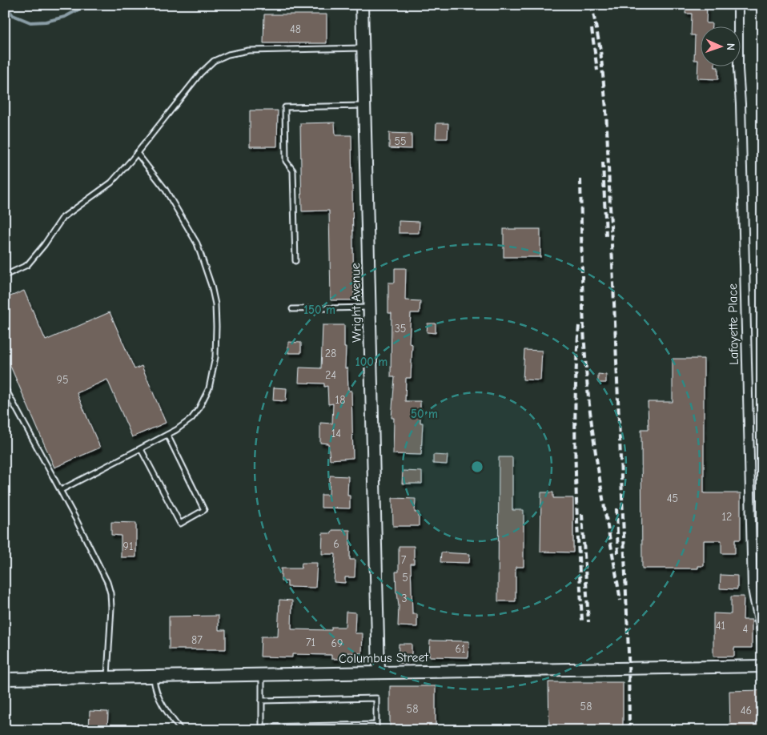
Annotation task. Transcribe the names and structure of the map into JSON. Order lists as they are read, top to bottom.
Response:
{
  "streets": {
    "street": ["Wright Avenue", "Lafayette Place", "Columbus Street"]
  },
  "crossings": [
    ["Wright Avenue", "Columbus Street"]
  ],
  "house_numbers": [
    "48",
    "55",
    "35",
    "28",
    "24",
    "95",
    "18",
    "14",
    "45",
    "12",
    "6",
    "91",
    "7",
    "5",
    "3",
    "41",
    "4",
    "87",
    "71",
    "69",
    "61",
    "58",
    "58",
    "46"
  ],
  "north": "right",
  "rings": ["150 m", "100 m", "50 m"]
}
